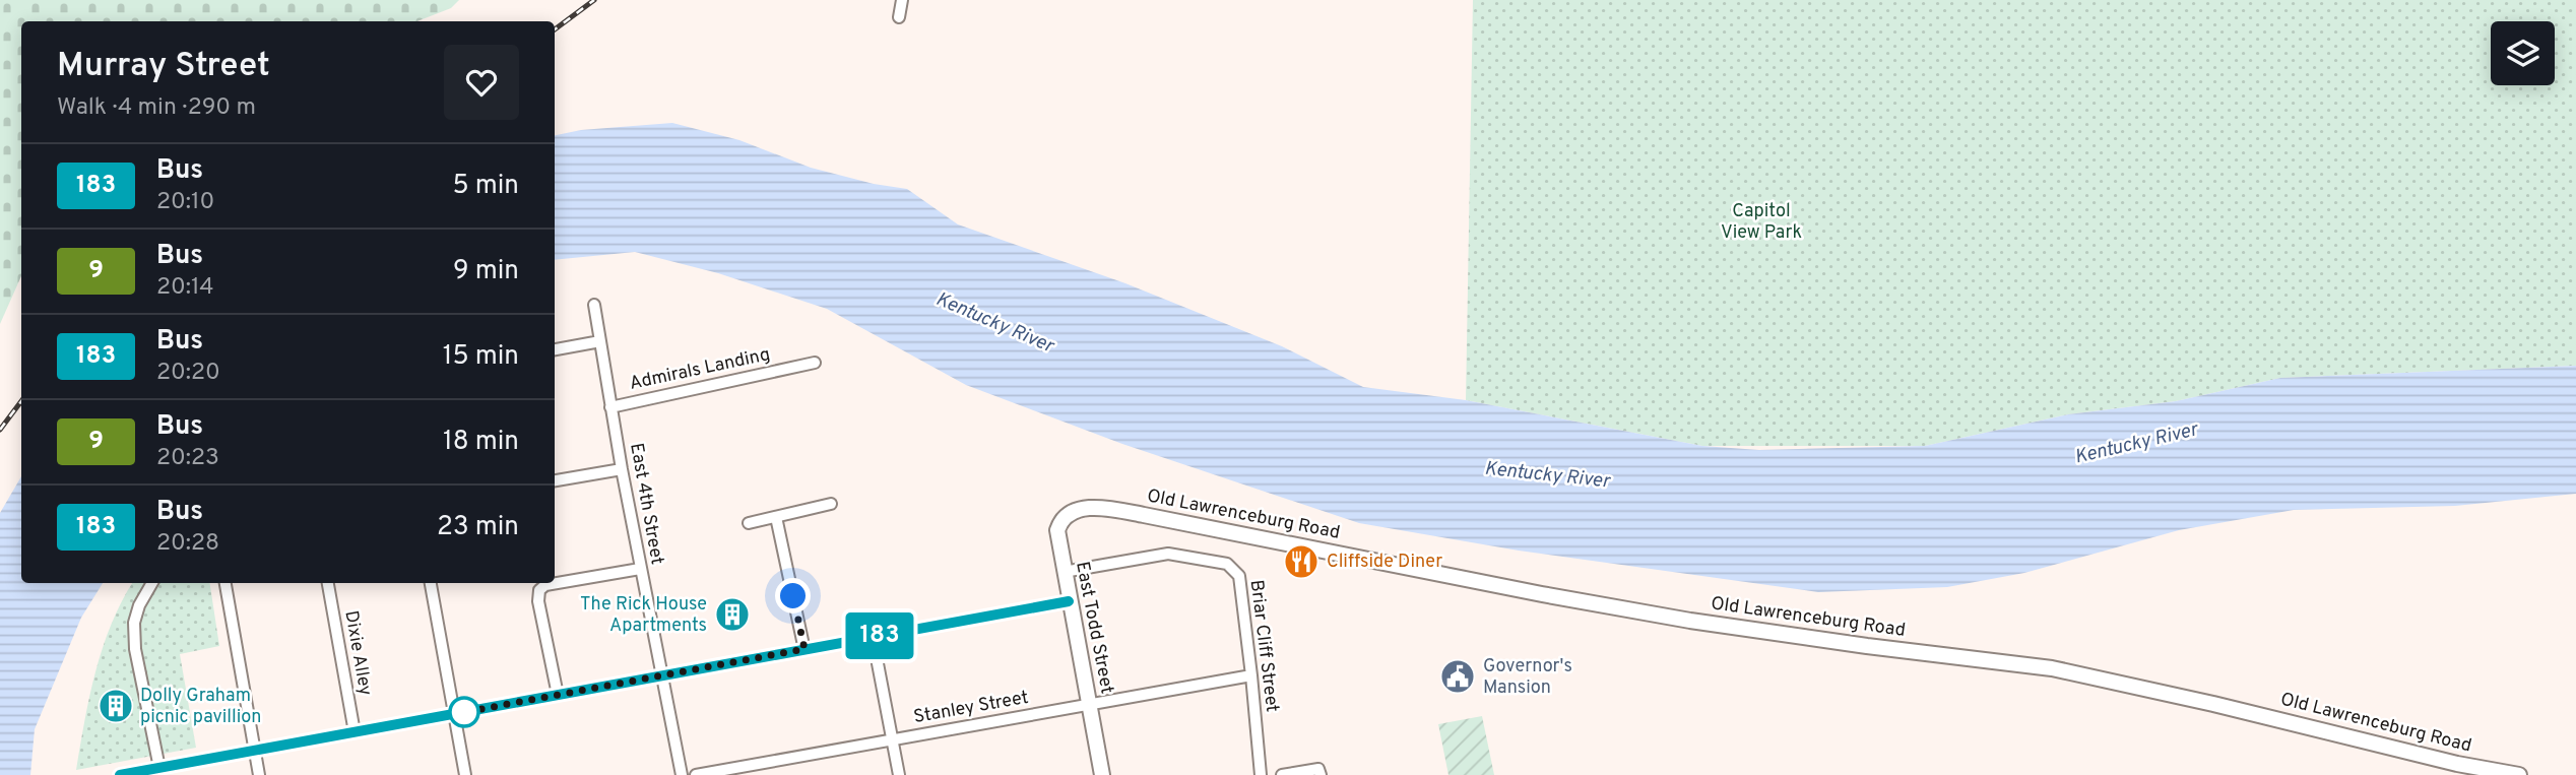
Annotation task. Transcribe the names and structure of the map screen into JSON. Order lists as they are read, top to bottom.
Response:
{
  "streets": {
    "main road": ["Old Lawrenceburg Road", "East Todd Street"],
    "street": [
      "Admirals Landing",
      "East 4th Street",
      "Briar Cliff Street",
      "Dixie Alley",
      "Stanley Street"
    ]
  },
  "crossings": [
    ["Admirals Landing", "East 4th Street"],
    ["Old Lawrenceburg Road", "East Todd Street"],
    ["East Todd Street", "Briar Cliff Street"],
    ["East Todd Street", "Stanley Street"],
    ["Briar Cliff Street", "Stanley Street"]
  ],
  "water": ["Kentucky River"],
  "parks": ["Capitol View Park"],
  "places": {
    "restaurant": ["Cliffside Diner"],
    "building": ["The Rick House Apartments", "Dolly Graham picnic pavillion"],
    "public building": ["Governor's Mansion"]
  },
  "lines": ["bus line 183"],
  "page": {
    "on_map": "183",
    "heading": ["Murray Street", "Walk · 4 min · 290 m"],
    "list": [
      {
        "mark": "183",
        "name": "Bus",
        "note": "20:10",
        "value": "5 min"
      },
      {
        "mark": "9",
        "name": "Bus",
        "note": "20:14",
        "value": "9 min"
      },
      {
        "mark": "183",
        "name": "Bus",
        "note": "20:20",
        "value": "15 min"
      },
      {
        "mark": "9",
        "name": "Bus",
        "note": "20:23",
        "value": "18 min"
      },
      {
        "mark": "183",
        "name": "Bus",
        "note": "20:28",
        "value": "23 min"
      }
    ]
  }
}
